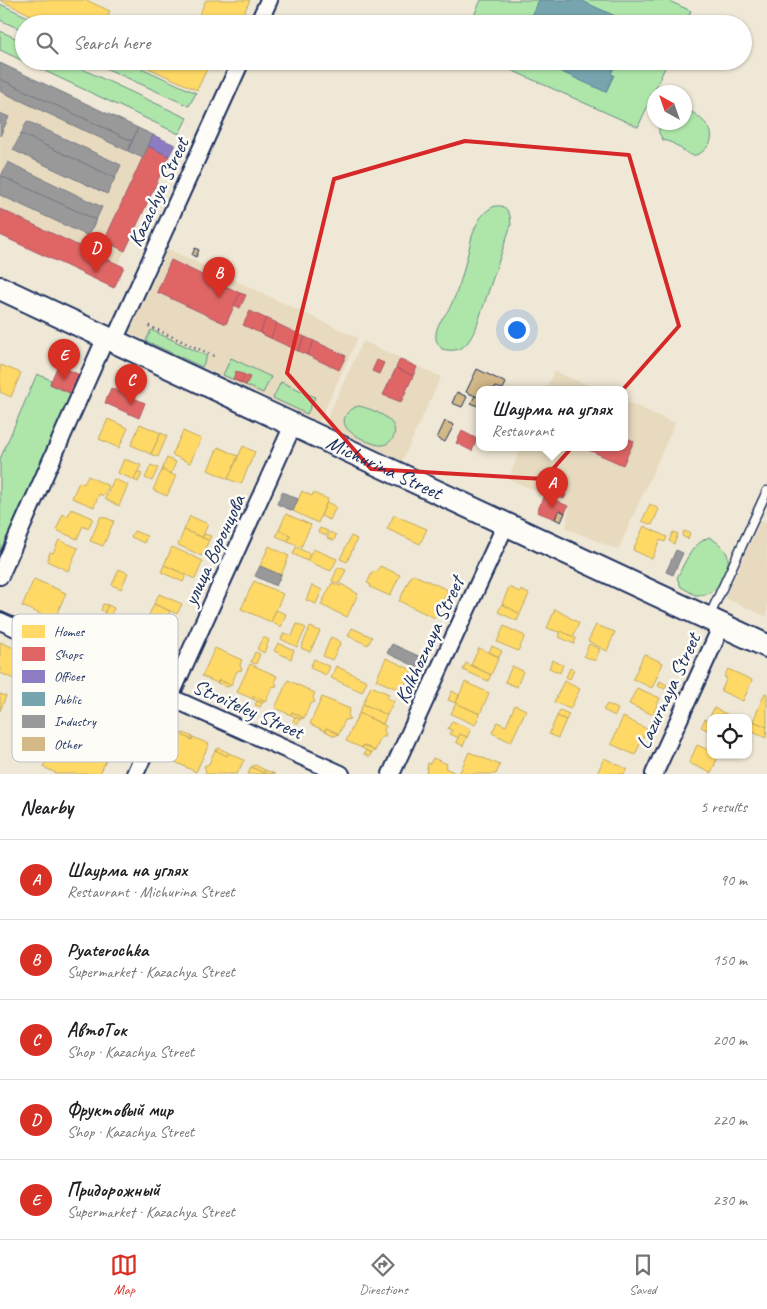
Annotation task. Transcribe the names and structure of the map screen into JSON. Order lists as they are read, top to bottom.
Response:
{
  "streets": {
    "street": [
      "Kazachya Street",
      "Michurina Street",
      "улица Воронцова",
      "Kolkhoznaya Street",
      "Lazurnaya Street",
      "Stroiteley Street"
    ]
  },
  "crossings": [
    ["Kazachya Street", "Michurina Street"],
    ["Michurina Street", "улица Воронцова"],
    ["Michurina Street", "Kolkhoznaya Street"],
    ["Michurina Street", "Lazurnaya Street"]
  ],
  "legend": [
    "Homes",
    "Shops",
    "Offices",
    "Public",
    "Industry",
    "Other"
  ],
  "north": "top left",
  "page": {
    "search": "Search here",
    "pins": [
      "D",
      "B",
      "E",
      "C",
      "A"
    ],
    "popup": ["Шаурма на углях", "Restaurant"],
    "heading": ["Nearby", "5 results"],
    "list": [
      {
        "mark": "A",
        "name": "Шаурма на углях",
        "note": "Restaurant · Michurina Street",
        "value": "90 m"
      },
      {
        "mark": "B",
        "name": "Pyaterochka",
        "note": "Supermarket · Kazachya Street",
        "value": "150 m"
      },
      {
        "mark": "C",
        "name": "АвтоТок",
        "note": "Shop · Kazachya Street",
        "value": "200 m"
      },
      {
        "mark": "D",
        "name": "Фруктовый мир",
        "note": "Shop · Kazachya Street",
        "value": "220 m"
      },
      {
        "mark": "E",
        "name": "Придорожный",
        "note": "Supermarket · Kazachya Street",
        "value": "230 m"
      }
    ],
    "nav": ["Map", "Directions", "Saved"]
  }
}
